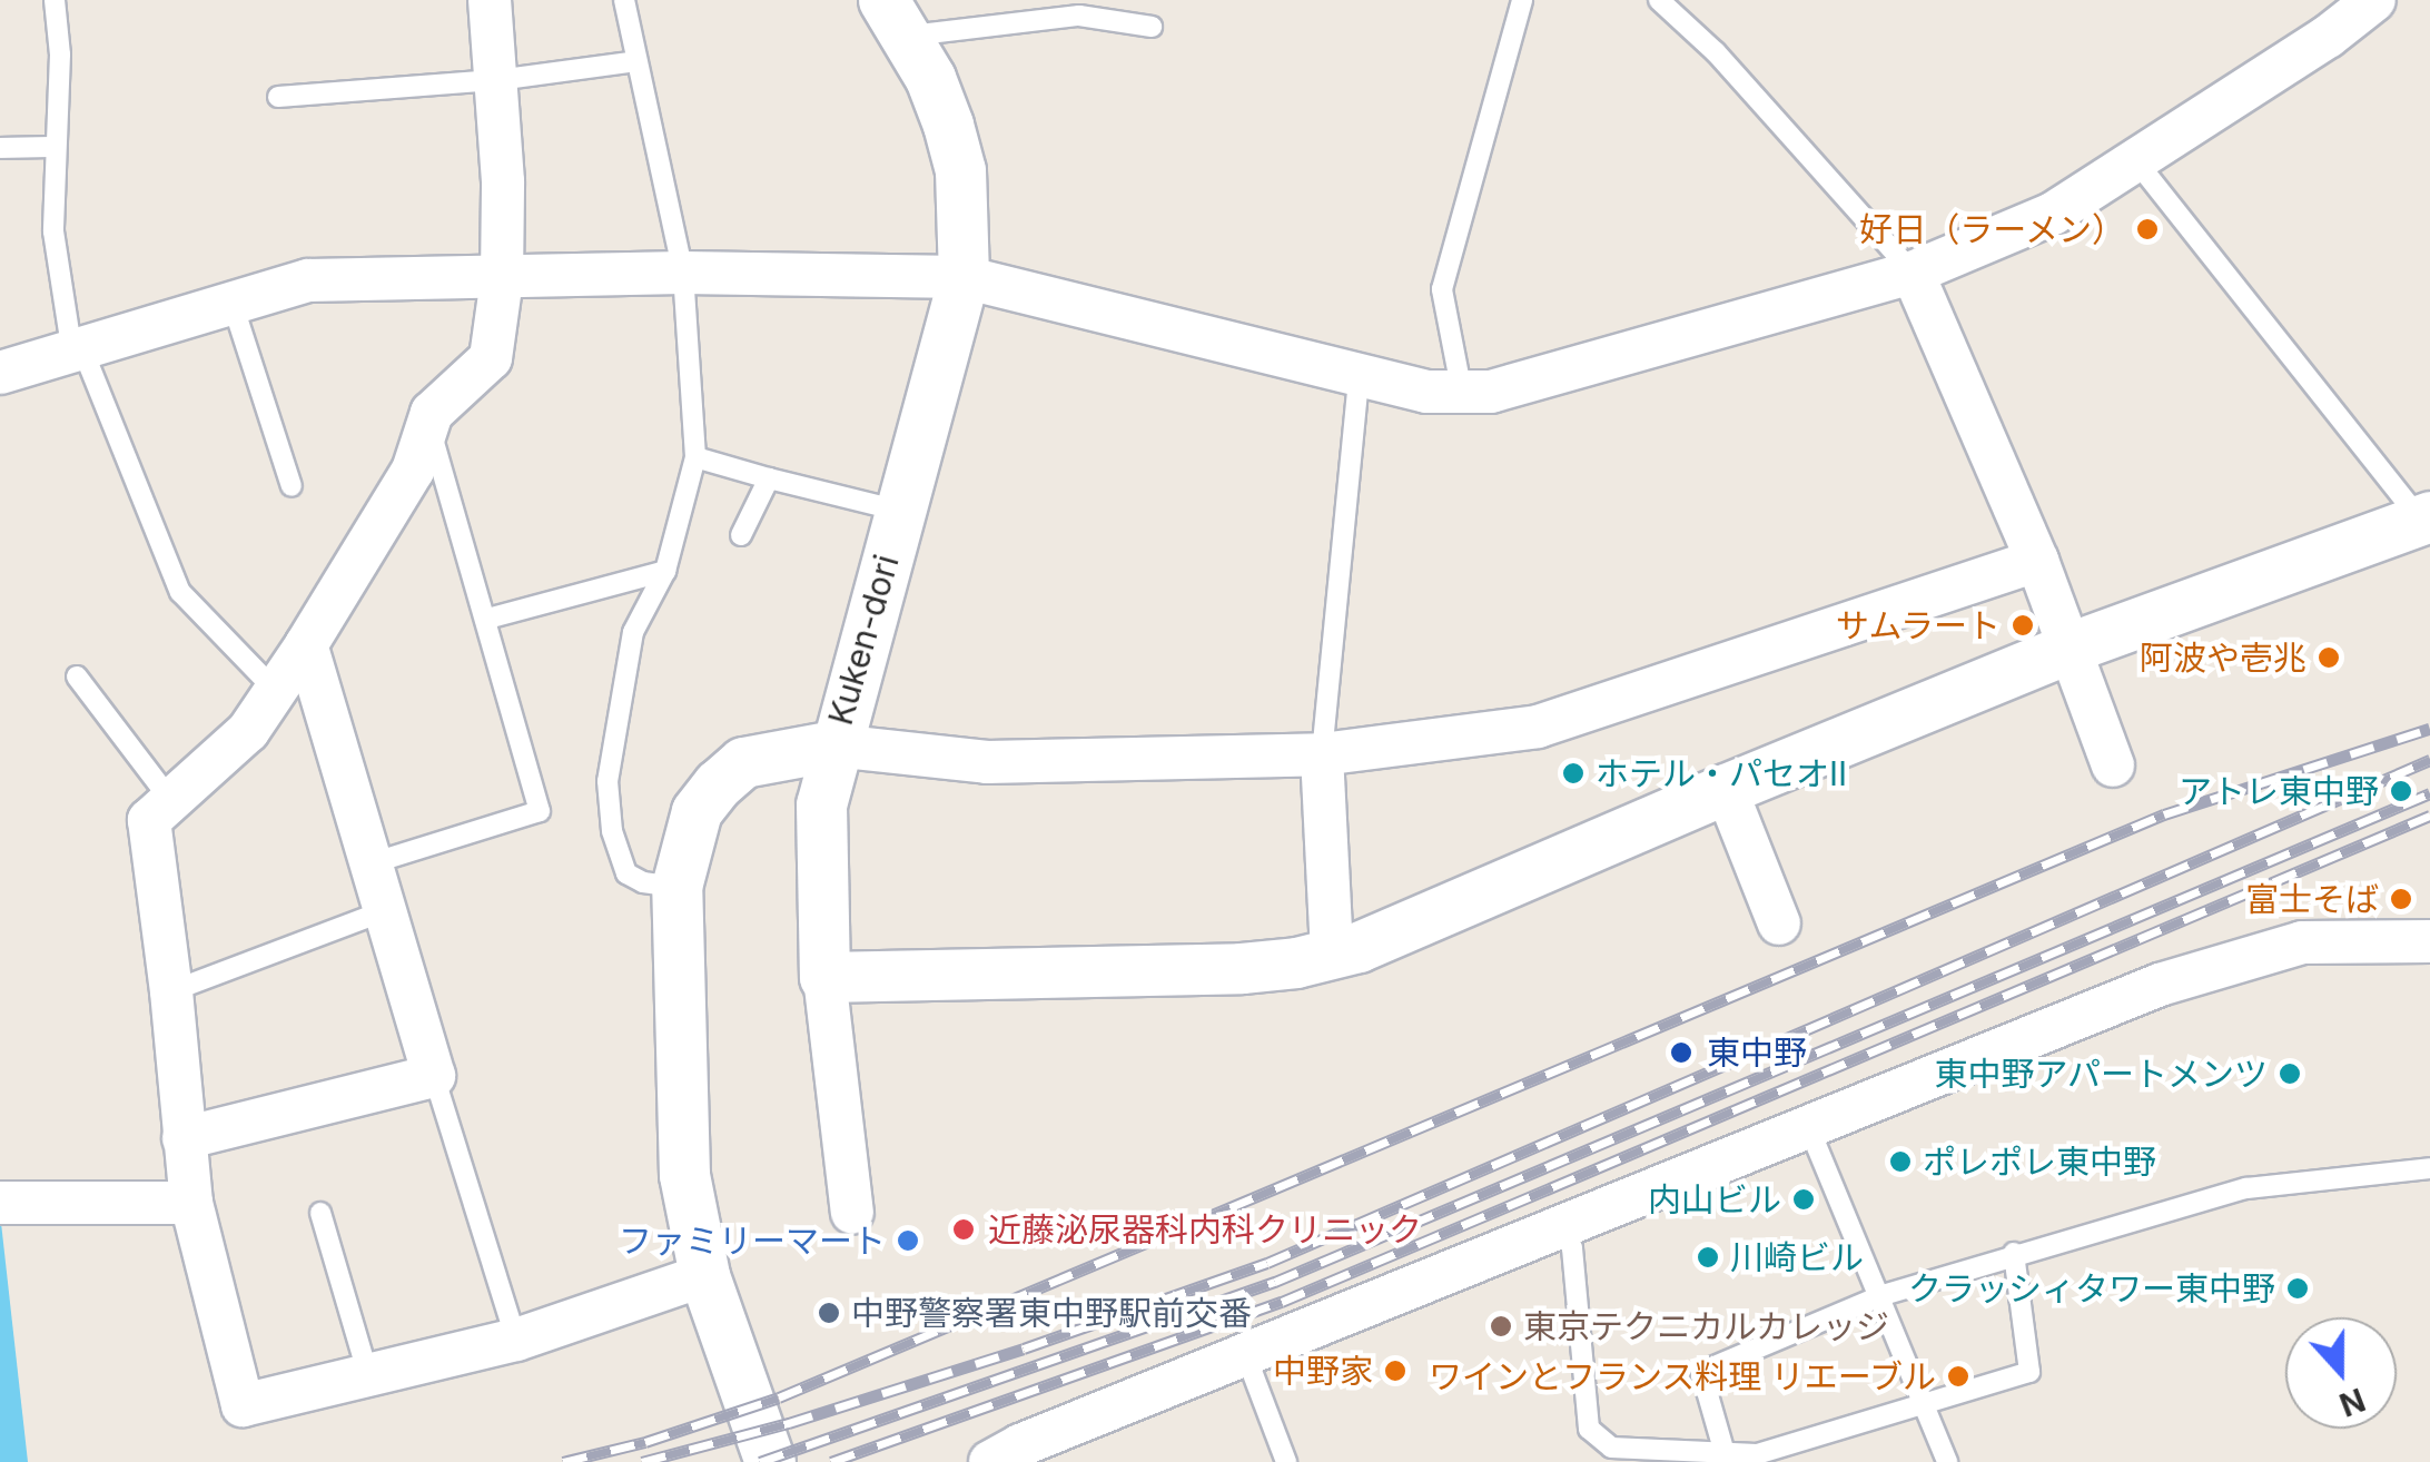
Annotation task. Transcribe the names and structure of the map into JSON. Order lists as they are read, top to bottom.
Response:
{
  "streets": {
    "street": ["Kuken-dori"]
  },
  "places": [
    "好日（ラーメン）",
    "サムラート",
    "阿波や壱兆",
    "ホテル・パセオⅡ",
    "アトレ東中野",
    "富士そば",
    "東中野",
    "東中野アパートメンツ",
    "ポレポレ東中野",
    "内山ビル",
    "近藤泌尿器科内科クリニック",
    "ファミリーマート",
    "川崎ビル",
    "クラッシィタワー東中野",
    "中野警察署東中野駅前交番",
    "東京テクニカルカレッジ",
    "中野家",
    "ワインとフランス料理 リエーブル"
  ],
  "north": "bottom"
}
